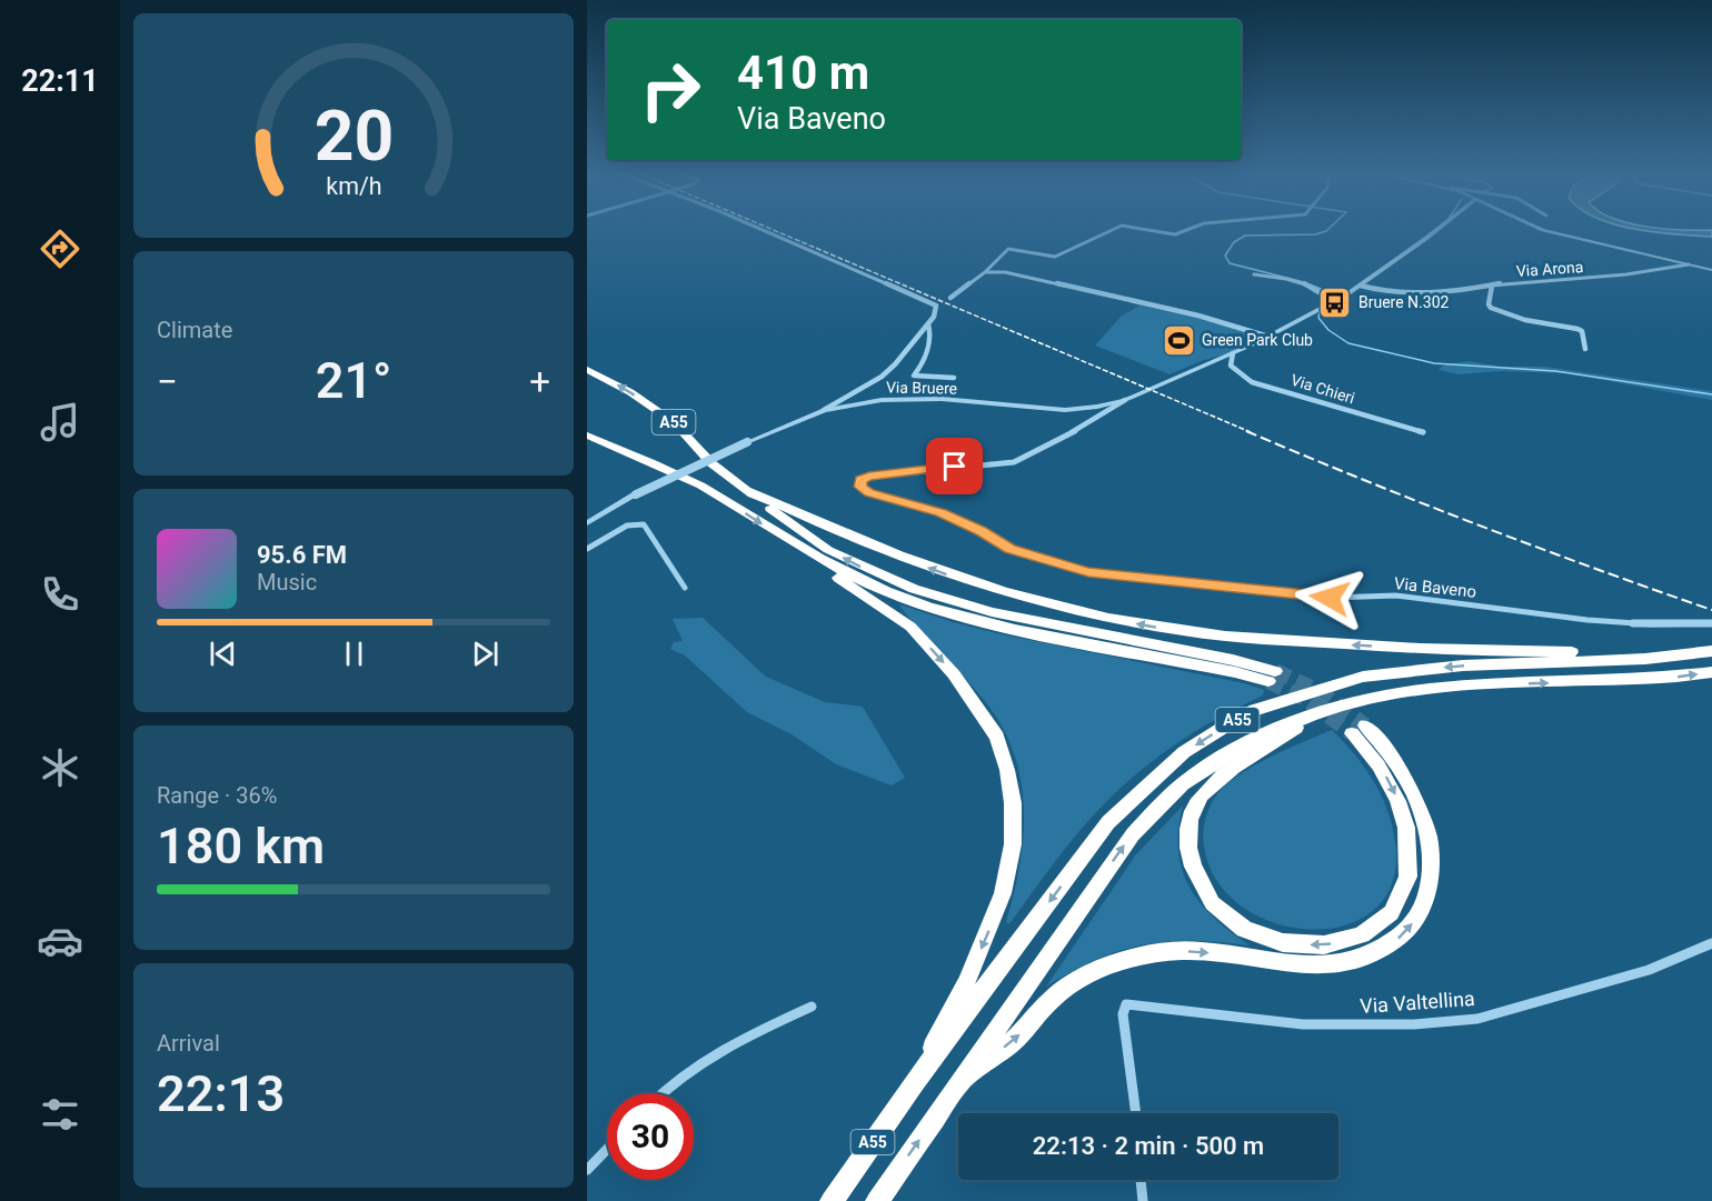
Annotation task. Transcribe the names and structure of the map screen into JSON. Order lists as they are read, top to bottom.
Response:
{
  "streets": {
    "highway": ["A55"],
    "street": [
      "Via Arona",
      "Via Bruere",
      "Via Chieri",
      "Via Baveno",
      "Via Valtellina"
    ]
  },
  "crossings": [
    ["Via Arona", "Via Bruere"],
    ["Via Bruere", "Via Chieri"],
    ["Via Bruere", "Via Baveno"]
  ],
  "places": {
    "bus stop": ["Bruere N.302"],
    "sports": ["Green Park Club"]
  },
  "page": {
    "tabs": "22:11",
    "turn": ["410 m", "Via Baveno"],
    "tile": [
      "Climate",
      ["Range · 36%", "180 km"],
      ["Arrival", "22:13"]
    ],
    "heat": ["−", "21°", "+"],
    "song": ["95.6 FM", "Music"],
    "limit": "30",
    "trip": "22:13 · 2 min · 500 m",
    "gauge": ["20", "km/h"]
  }
}
